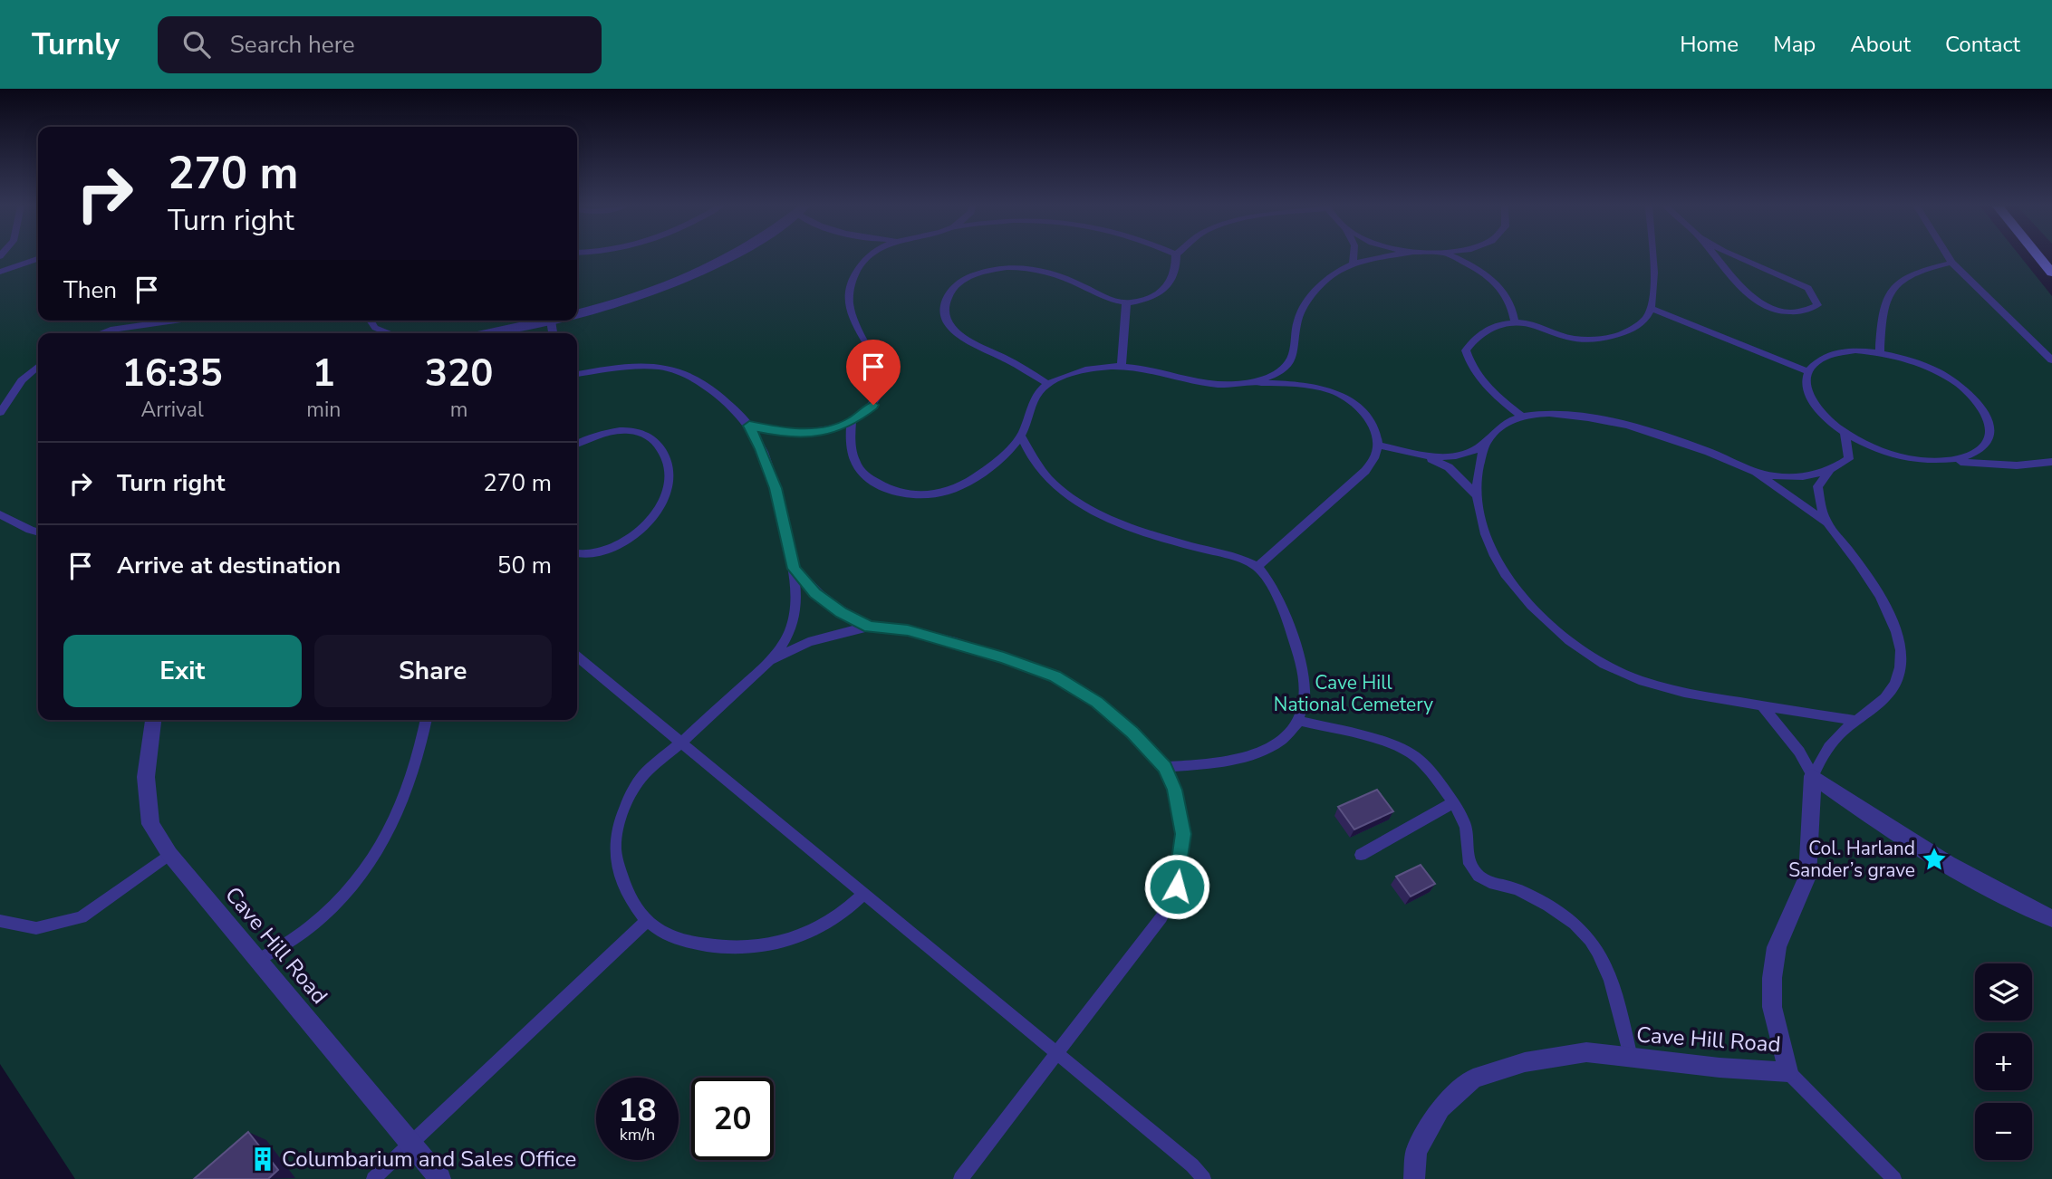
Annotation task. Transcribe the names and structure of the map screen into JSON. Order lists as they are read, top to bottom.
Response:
{
  "streets": {
    "street": ["Cave Hill Road"]
  },
  "parks": ["Cave Hill National Cemetery"],
  "places": {
    "place": ["Col. Harland Sander’s grave"],
    "building": ["Columbarium and Sales Office"]
  },
  "page": {
    "header": "Turnly",
    "search": "Search here",
    "nav": [
      "Home",
      "Map",
      "About",
      "Contact"
    ],
    "turn": ["270 m", "Turn right"],
    "then": "Then",
    "eta": [
      "16:35",
      "Arrival",
      "1",
      "min",
      "320",
      "m"
    ],
    "list": [
      {
        "name": "Turn right",
        "value": "270 m"
      },
      {
        "name": "Arrive at destination",
        "value": "50 m"
      }
    ],
    "buttons": ["Exit", "Share"],
    "map_buttons": ["+", "−"],
    "speed": "18 km/h",
    "limit": "20"
  }
}
